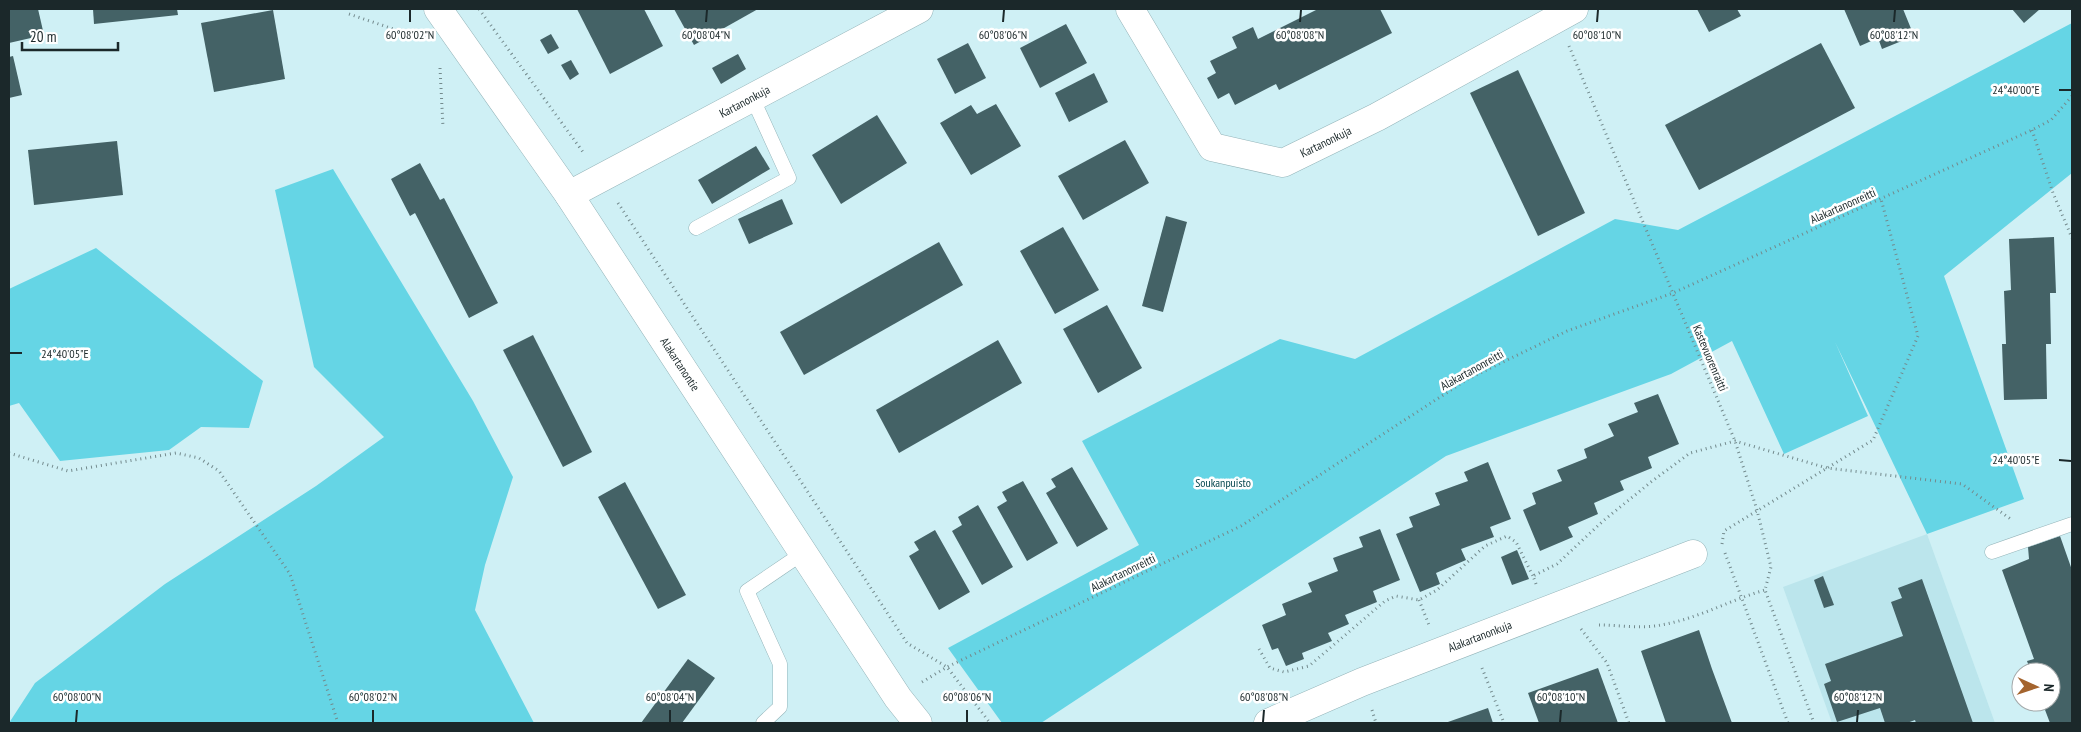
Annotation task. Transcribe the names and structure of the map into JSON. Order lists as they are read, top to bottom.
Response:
{
  "streets": {
    "street": ["Kartanonkuja", "Alakartanontie", "Alakartanonkuja"],
    "path": ["Alakartanonreitti", "Kastevuorenraitti"]
  },
  "crossings": [
    ["Kartanonkuja", "Kastevuorenraitti"],
    ["Kartanonkuja", "Alakartanontie"],
    ["Alakartanonreitti", "Kastevuorenraitti"],
    ["Alakartanonreitti", "Alakartanontie"]
  ],
  "parks": ["Soukanpuisto"],
  "scale_bar": "20 m",
  "north": "right",
  "coordinates": [
    "60°08'02\"N",
    "60°08'04\"N",
    "60°08'06\"N",
    "60°08'08\"N",
    "60°08'10\"N",
    "60°08'12\"N",
    "24°40'00\"E",
    "24°40'05\"E",
    "60°08'00\"N"
  ]
}
